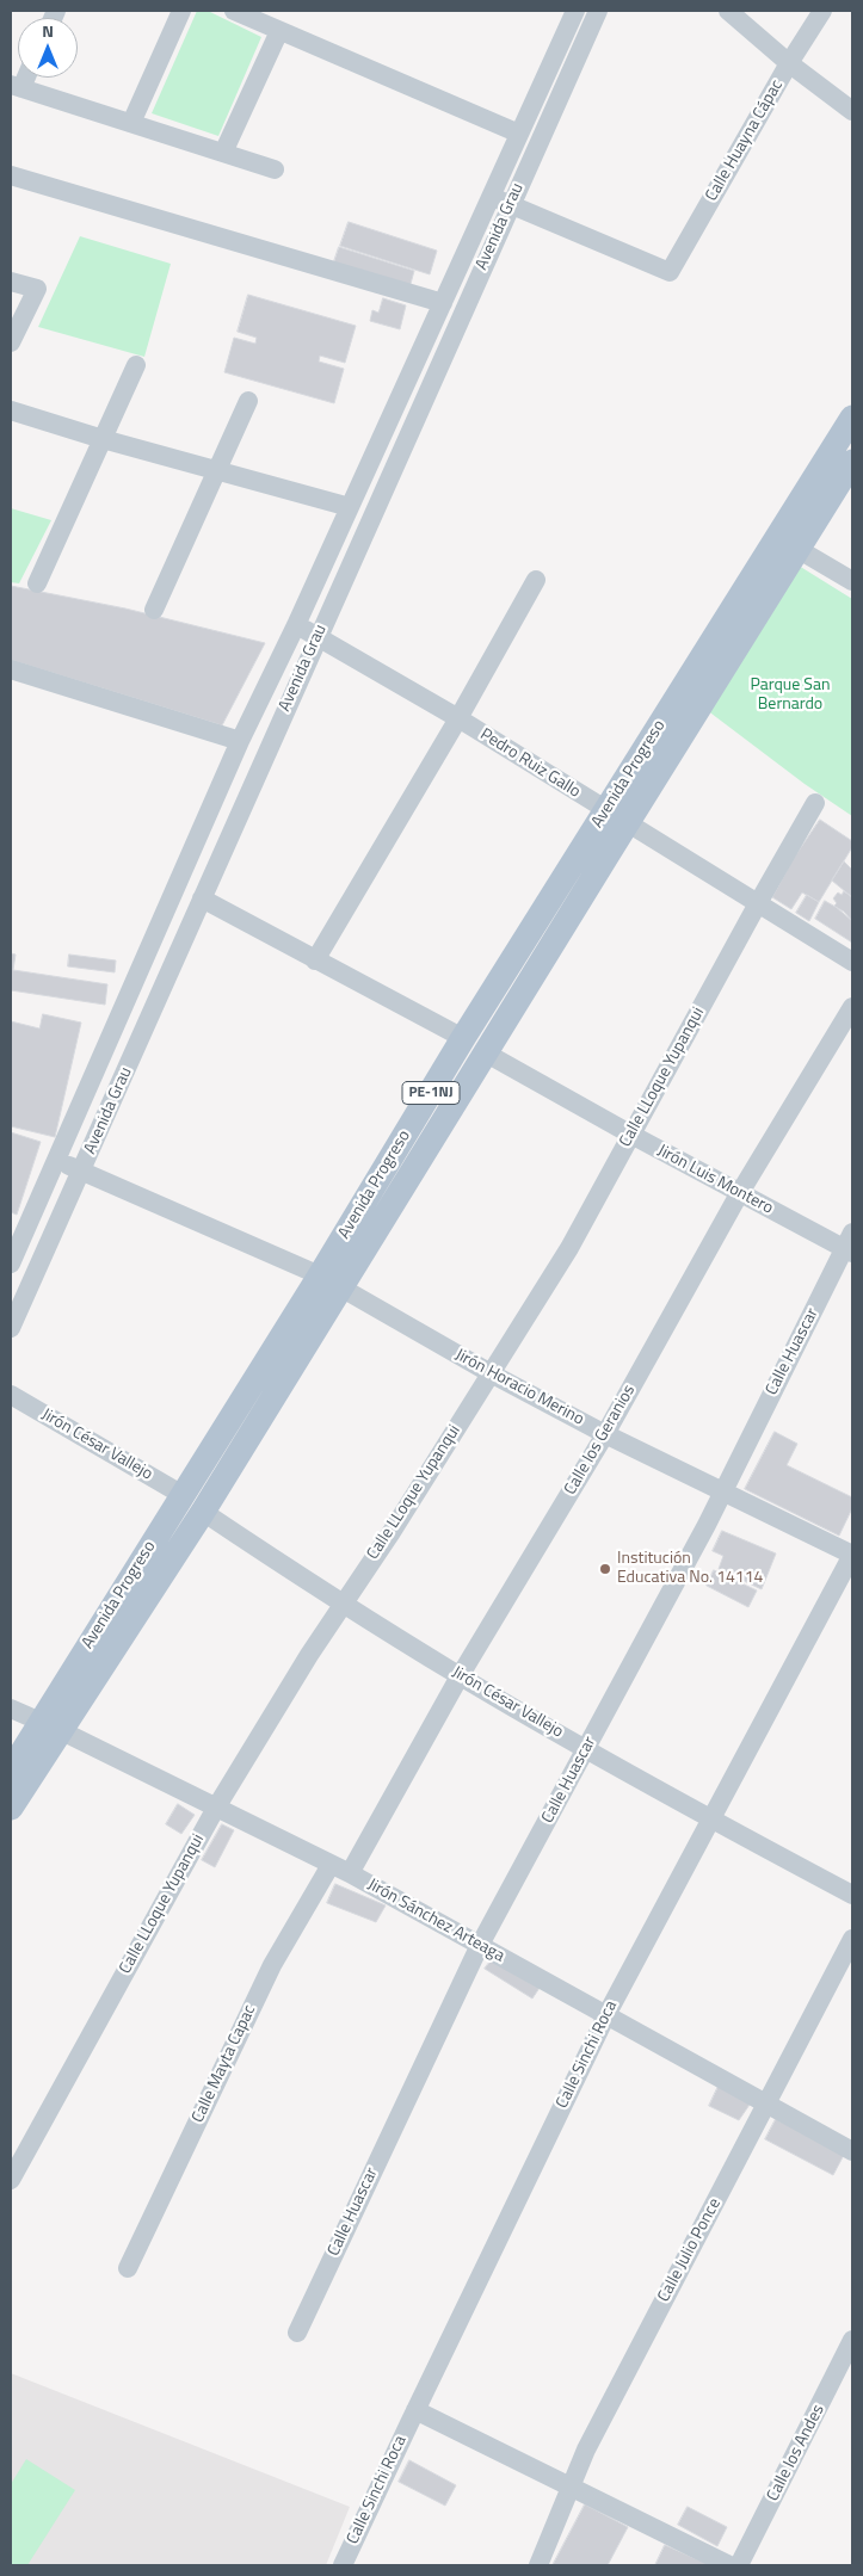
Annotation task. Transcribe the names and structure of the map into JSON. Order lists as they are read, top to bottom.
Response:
{
  "streets": {
    "main road": ["Avenida Progreso", "PE-1NJ"],
    "street": [
      "Calle Huayna Cápac",
      "Avenida Grau",
      "Pedro Ruiz Gallo",
      "Calle LLoque Yupanqui",
      "Jirón Luis Montero",
      "Calle Huascar",
      "Jirón Horacio Merino",
      "Calle los Geranios",
      "Jirón César Vallejo",
      "Jirón Sánchez Arteaga",
      "Calle Sinchi Roca",
      "Calle Mayta Capac",
      "Calle Julio Ponce",
      "Calle los Andes"
    ]
  },
  "crossings": [
    ["Calle Huayna Cápac", "Avenida Grau"],
    ["Avenida Grau", "Pedro Ruiz Gallo"],
    ["Avenida Grau", "Jirón Horacio Merino"],
    ["Pedro Ruiz Gallo", "Avenida Progreso"],
    ["Pedro Ruiz Gallo", "Calle LLoque Yupanqui"],
    ["Avenida Progreso", "Jirón Luis Montero"],
    ["Avenida Progreso", "Jirón Horacio Merino"],
    ["Avenida Progreso", "Jirón César Vallejo"],
    ["Avenida Progreso", "Jirón Sánchez Arteaga"],
    ["Calle LLoque Yupanqui", "Jirón Luis Montero"],
    ["Calle LLoque Yupanqui", "Jirón Horacio Merino"],
    ["Calle LLoque Yupanqui", "Jirón César Vallejo"],
    ["Calle LLoque Yupanqui", "Jirón Sánchez Arteaga"],
    ["Jirón Luis Montero", "Calle Huascar"],
    ["Jirón Luis Montero", "Calle los Geranios"],
    ["Calle Huascar", "Jirón Horacio Merino"],
    ["Calle Huascar", "Jirón César Vallejo"],
    ["Calle Huascar", "Jirón Sánchez Arteaga"],
    ["Jirón Horacio Merino", "Calle los Geranios"],
    ["Jirón Horacio Merino", "Calle Sinchi Roca"],
    ["Calle los Geranios", "Jirón César Vallejo"],
    ["Calle los Geranios", "Jirón Sánchez Arteaga"],
    ["Jirón César Vallejo", "Calle Sinchi Roca"],
    ["Jirón Sánchez Arteaga", "Calle Sinchi Roca"],
    ["Jirón Sánchez Arteaga", "Calle Mayta Capac"],
    ["Jirón Sánchez Arteaga", "Calle Julio Ponce"]
  ],
  "parks": ["Parque San Bernardo"],
  "places": ["Institución Educativa No. 14114"],
  "north": "top"
}
